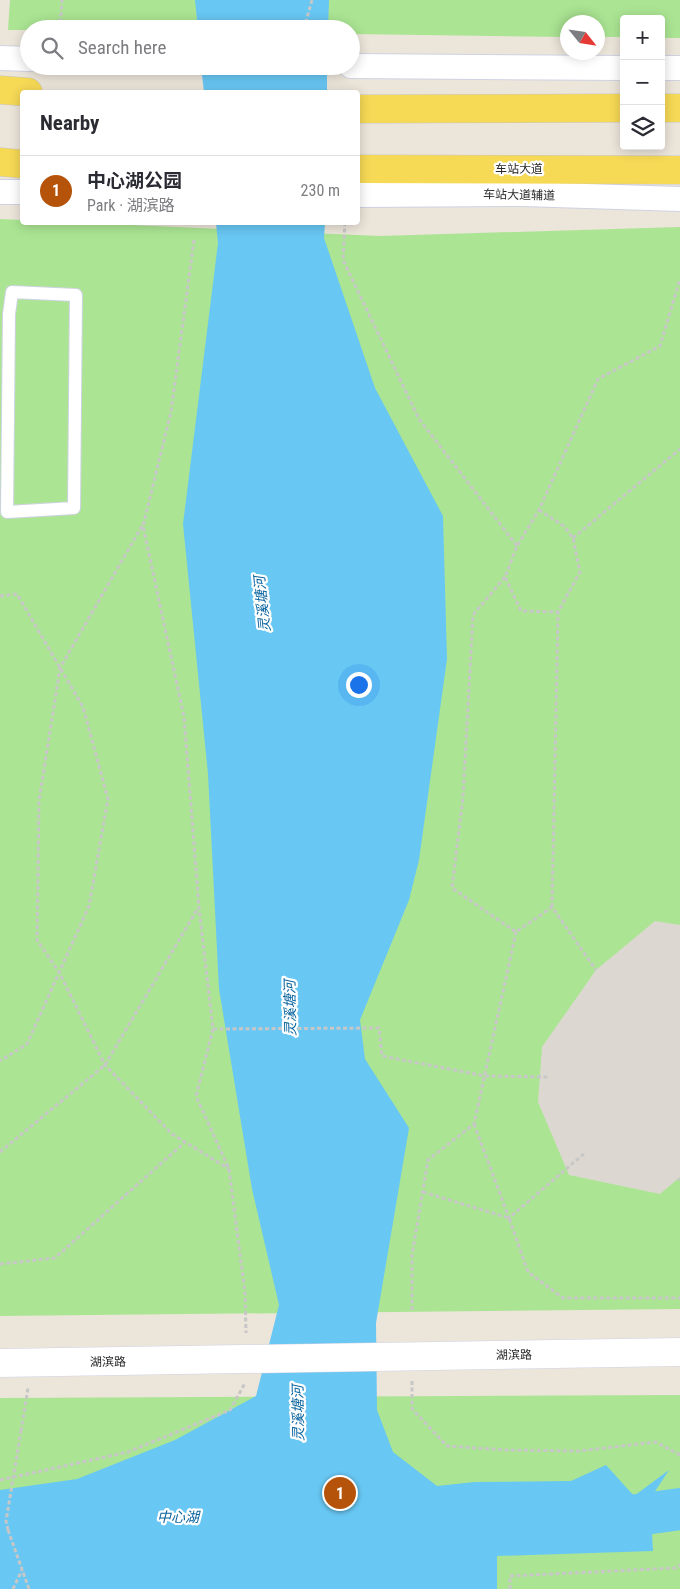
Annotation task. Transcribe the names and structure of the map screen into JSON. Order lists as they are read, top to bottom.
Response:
{
  "streets": {
    "main road": ["车站大道"],
    "street": ["车站大道辅道", "湖滨路"]
  },
  "water": ["灵溪塘河", "中心湖"],
  "north": "bottom right",
  "page": {
    "map_buttons": ["+", "−"],
    "search": "Search here",
    "heading": "Nearby",
    "list": [
      {
        "mark": "1",
        "name": "中心湖公园",
        "note": "Park · 湖滨路",
        "value": "230 m"
      }
    ],
    "pins": "1"
  }
}
